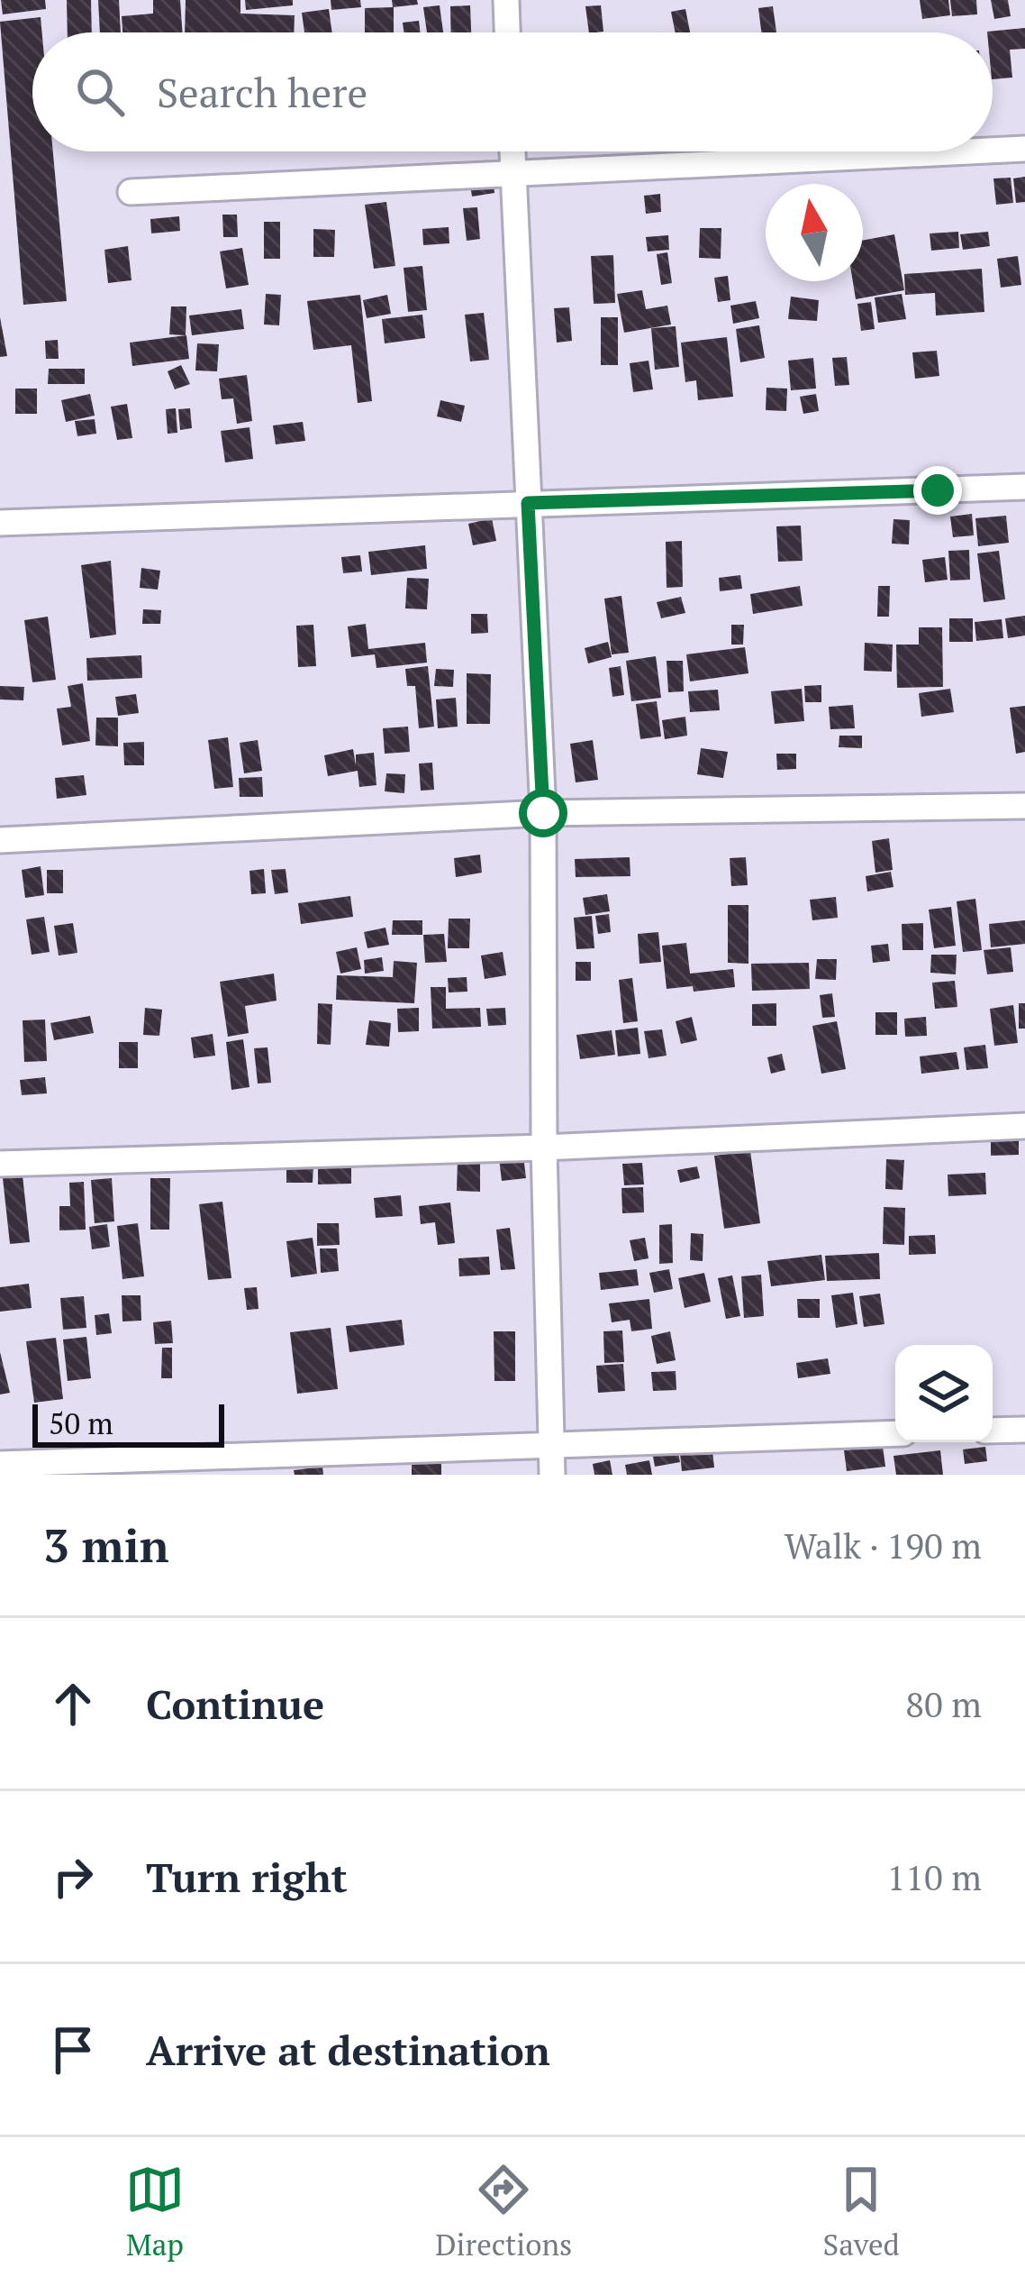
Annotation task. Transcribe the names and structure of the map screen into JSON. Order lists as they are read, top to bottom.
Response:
{
  "scale_bar": "50 m",
  "north": "top",
  "page": {
    "search": "Search here",
    "scale": "50 m",
    "heading": ["3 min", "Walk · 190 m"],
    "list": [
      ["Continue", "80 m"],
      ["Turn right", "110 m"],
      "Arrive at destination"
    ],
    "nav": ["Map", "Directions", "Saved"]
  }
}
